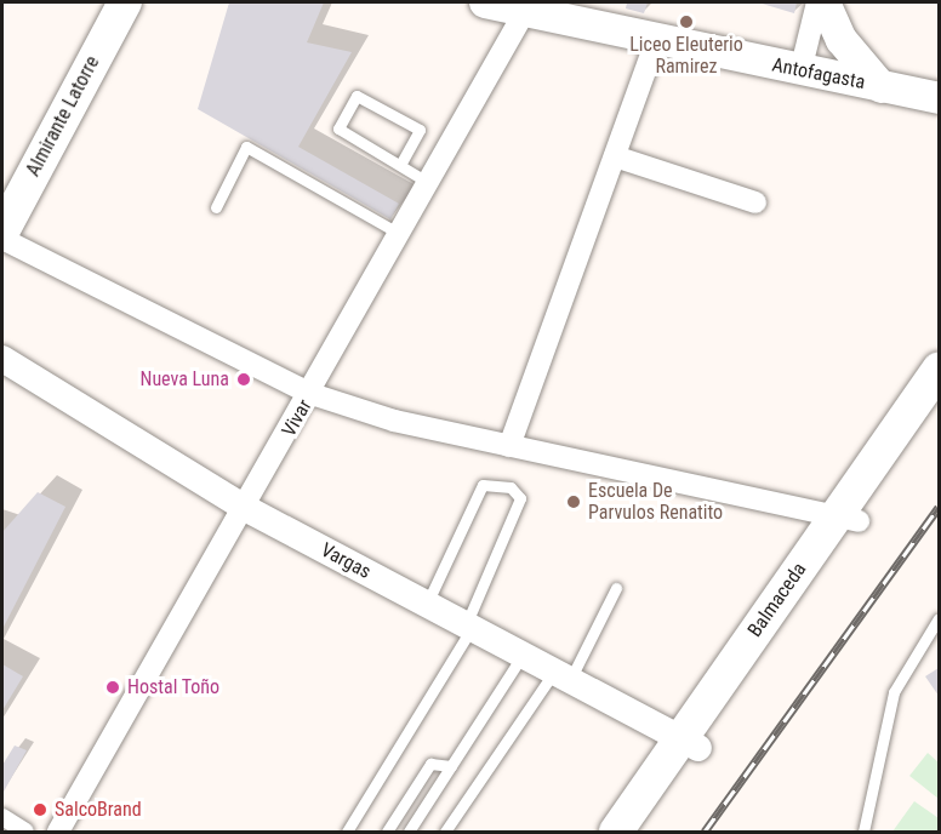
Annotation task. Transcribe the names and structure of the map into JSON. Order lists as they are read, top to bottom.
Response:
{
  "streets": {
    "main road": ["Antofagasta", "Almirante Latorre", "Balmaceda"],
    "street": ["Vivar", "Vargas"]
  },
  "crossings": [
    ["Antofagasta", "Vivar"],
    ["Vivar", "Vargas"],
    ["Vargas", "Balmaceda"]
  ],
  "places": [
    "Liceo Eleuterio Ramirez",
    "Nueva Luna",
    "Escuela De Parvulos Renatito",
    "Hostal Toño",
    "SalcoBrand"
  ]
}
